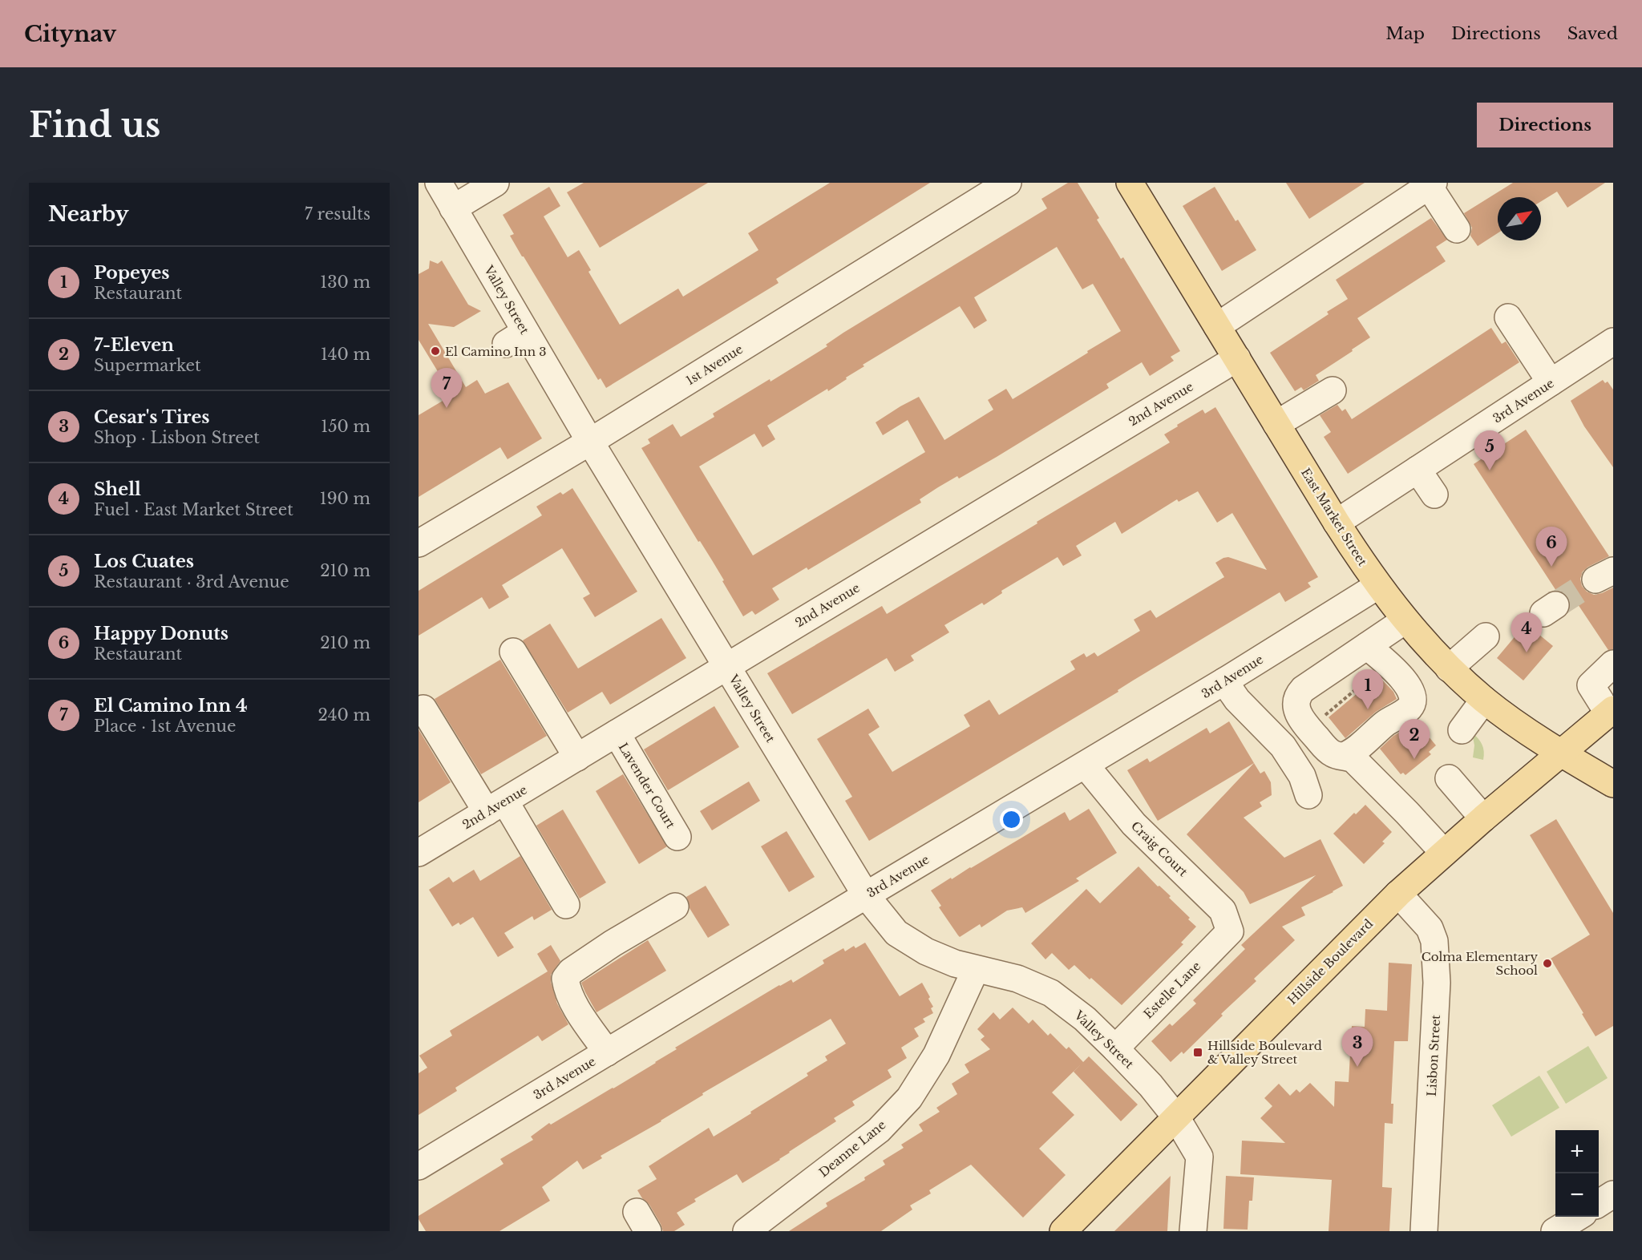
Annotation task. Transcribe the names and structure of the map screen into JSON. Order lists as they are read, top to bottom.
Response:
{
  "streets": {
    "main road": ["East Market Street", "Hillside Boulevard"],
    "street": [
      "Valley Street",
      "1st Avenue",
      "3rd Avenue",
      "2nd Avenue",
      "Lavender Court",
      "Craig Court",
      "Estelle Lane",
      "Lisbon Street",
      "Deanne Lane"
    ]
  },
  "crossings": [
    ["Valley Street", "1st Avenue"],
    ["Valley Street", "3rd Avenue"],
    ["Valley Street", "2nd Avenue"],
    ["Valley Street", "Hillside Boulevard"],
    ["Valley Street", "Estelle Lane"],
    ["Valley Street", "Deanne Lane"],
    ["3rd Avenue", "East Market Street"],
    ["3rd Avenue", "Craig Court"],
    ["2nd Avenue", "East Market Street"],
    ["2nd Avenue", "Lavender Court"],
    ["East Market Street", "Hillside Boulevard"],
    ["Craig Court", "Estelle Lane"],
    ["Hillside Boulevard", "Lisbon Street"]
  ],
  "places": {
    "other": ["El Camino Inn 3", "Colma Elementary School"],
    "transit": ["Hillside Boulevard & Valley Street"]
  },
  "north": "top right",
  "page": {
    "header": "Citynav",
    "nav": ["Map", "Directions", "Saved"],
    "buttons": "Directions",
    "title": "Find us",
    "heading": ["Nearby", "7 results"],
    "list": [
      {
        "mark": "1",
        "name": "Popeyes",
        "note": "Restaurant",
        "value": "130 m"
      },
      {
        "mark": "2",
        "name": "7-Eleven",
        "note": "Supermarket",
        "value": "140 m"
      },
      {
        "mark": "3",
        "name": "Cesar's Tires",
        "note": "Shop · Lisbon Street",
        "value": "150 m"
      },
      {
        "mark": "4",
        "name": "Shell",
        "note": "Fuel · East Market Street",
        "value": "190 m"
      },
      {
        "mark": "5",
        "name": "Los Cuates",
        "note": "Restaurant · 3rd Avenue",
        "value": "210 m"
      },
      {
        "mark": "6",
        "name": "Happy Donuts",
        "note": "Restaurant",
        "value": "210 m"
      },
      {
        "mark": "7",
        "name": "El Camino Inn 4",
        "note": "Place · 1st Avenue",
        "value": "240 m"
      }
    ],
    "pins": [
      "7",
      "5",
      "6",
      "4",
      "1",
      "2",
      "3"
    ],
    "map_buttons": ["+", "−"]
  }
}
